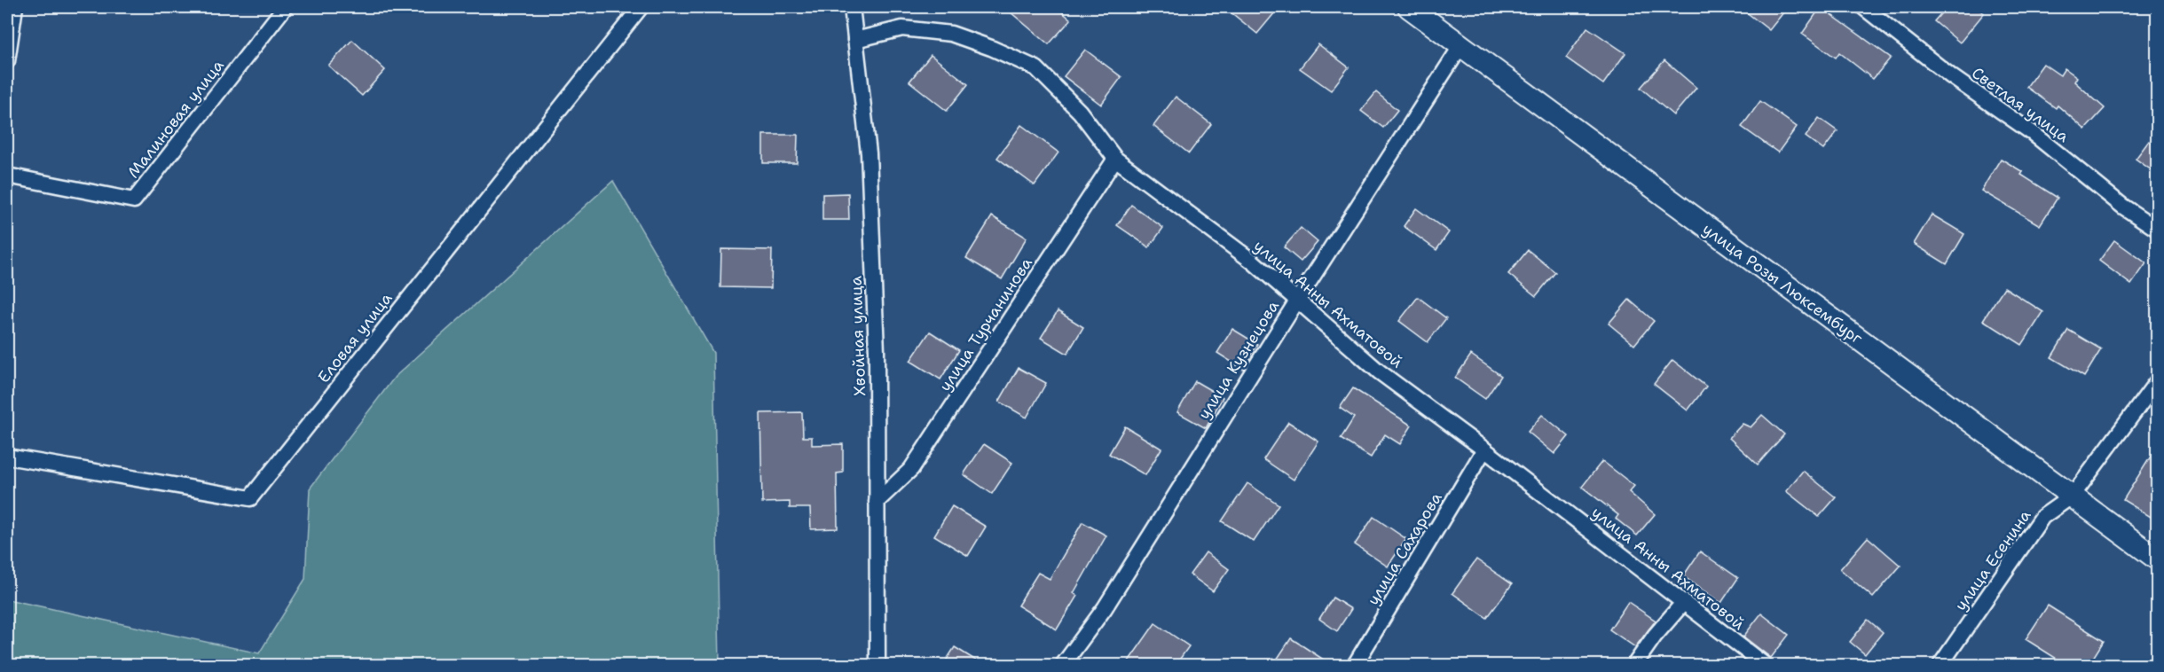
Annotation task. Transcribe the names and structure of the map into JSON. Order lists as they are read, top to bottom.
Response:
{
  "streets": {
    "street": [
      "Светлая улица",
      "Малиновая улица",
      "улица Розы Люксембург",
      "улица Анны Ахматовой",
      "улица Турчанинова",
      "Хвойная улица",
      "Еловая улица",
      "улица Кузнецова",
      "улица Сахарова",
      "улица Есенина"
    ]
  },
  "crossings": [
    ["улица Розы Люксембург", "улица Кузнецова"],
    ["улица Розы Люксембург", "улица Есенина"],
    ["улица Анны Ахматовой", "улица Турчанинова"],
    ["улица Анны Ахматовой", "Хвойная улица"],
    ["улица Анны Ахматовой", "улица Кузнецова"],
    ["улица Анны Ахматовой", "улица Сахарова"],
    ["улица Турчанинова", "Хвойная улица"]
  ]
}
